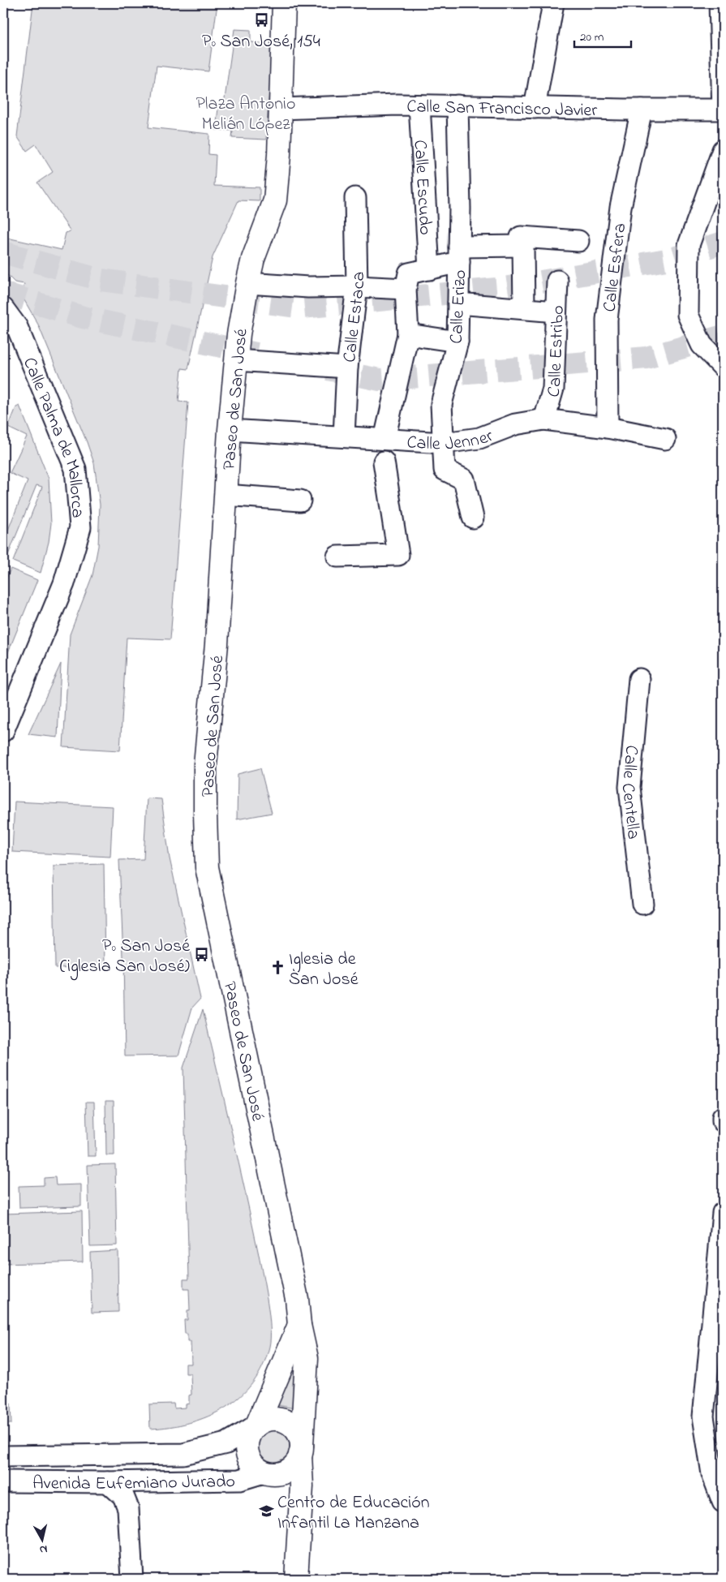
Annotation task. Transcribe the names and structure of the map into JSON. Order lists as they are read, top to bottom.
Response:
{
  "streets": {
    "street": [
      "Calle San Francisco Javier",
      "Calle Escudo",
      "Calle Esfera",
      "Calle Erizo",
      "Calle Estaca",
      "Calle Estribo",
      "Paseo de San José",
      "Calle Jenner",
      "Calle Palma de Mallorca",
      "Calle Centella",
      "Avenida Eufemiano Jurado"
    ]
  },
  "crossings": [
    ["Calle San Francisco Javier", "Calle Escudo"],
    ["Calle San Francisco Javier", "Calle Esfera"],
    ["Calle San Francisco Javier", "Calle Erizo"],
    ["Calle San Francisco Javier", "Paseo de San José"],
    ["Calle Esfera", "Calle Jenner"],
    ["Calle Erizo", "Calle Jenner"],
    ["Calle Estaca", "Calle Jenner"],
    ["Calle Estribo", "Calle Jenner"],
    ["Paseo de San José", "Calle Jenner"],
    ["Paseo de San José", "Avenida Eufemiano Jurado"]
  ],
  "parks": ["Plaza Antonio Melián López"],
  "places": {
    "bus stop": ["Pº San José, 154", "Pº San José (iglesia San José)"],
    "church": ["Iglesia de San José"],
    "school or university": ["Centro de Educación Infantil La Manzana"]
  },
  "scale_bar": "20 m",
  "north": "bottom"
}
